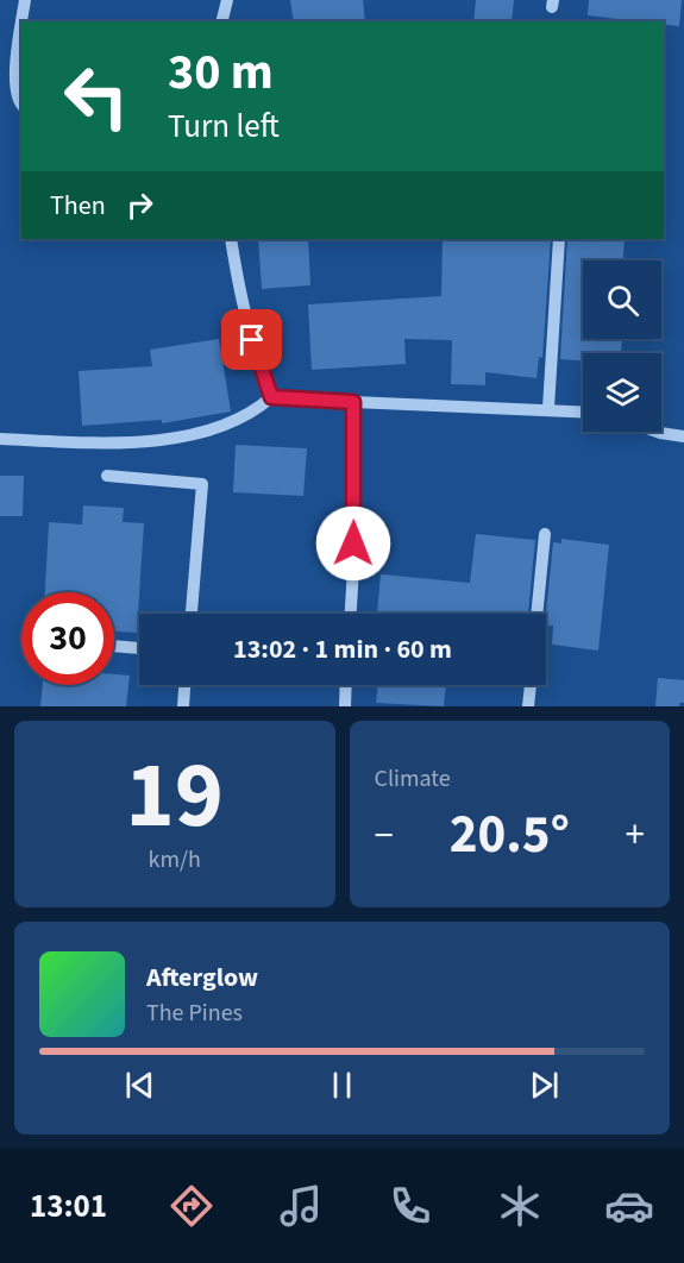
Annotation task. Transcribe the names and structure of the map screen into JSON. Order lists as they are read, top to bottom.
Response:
{
  "page": {
    "turn": ["30 m", "Turn left"],
    "then": "Then",
    "limit": "30",
    "trip": "13:02 · 1 min · 60 m",
    "tile": [
      ["19", "km/h"],
      "Climate"
    ],
    "heat": ["−", "20.5°", "+"],
    "song": ["Afterglow", "The Pines"],
    "tabs": "13:01"
  }
}
